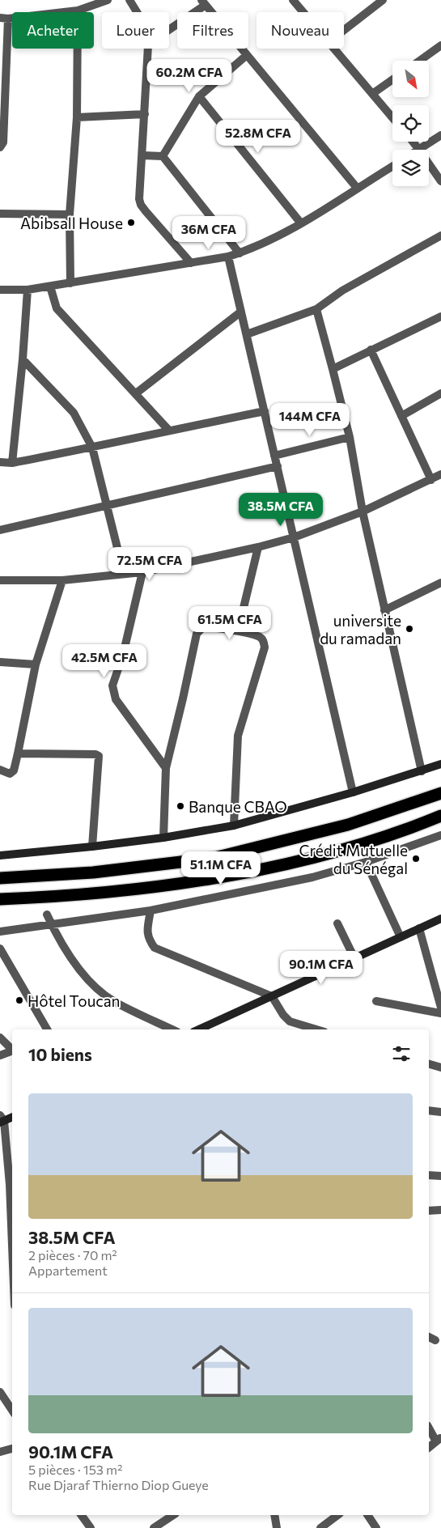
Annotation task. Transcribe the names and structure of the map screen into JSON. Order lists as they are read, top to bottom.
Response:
{
  "places": [
    "Abibsall House",
    "universite du ramadan",
    "Banque CBAO",
    "Crédit Mutuelle du Sénégal",
    "Hôtel Toucan"
  ],
  "north": "bottom right",
  "page": {
    "chip": [
      "Acheter",
      "Louer",
      "Filtres",
      "Nouveau"
    ],
    "price": [
      "60.2M CFA",
      "52.8M CFA",
      "36M CFA",
      "144M CFA",
      "38.5M CFA",
      "72.5M CFA",
      "61.5M CFA",
      "42.5M CFA",
      "51.1M CFA",
      "90.1M CFA"
    ],
    "heading": "10 biens",
    "list": [
      {
        "name": "38.5M CFA",
        "note": "2 pièces · 70 m² · Appartement"
      },
      {
        "name": "90.1M CFA",
        "note": "5 pièces · 153 m² · Rue Djaraf Thierno Diop Gueye"
      }
    ]
  }
}
